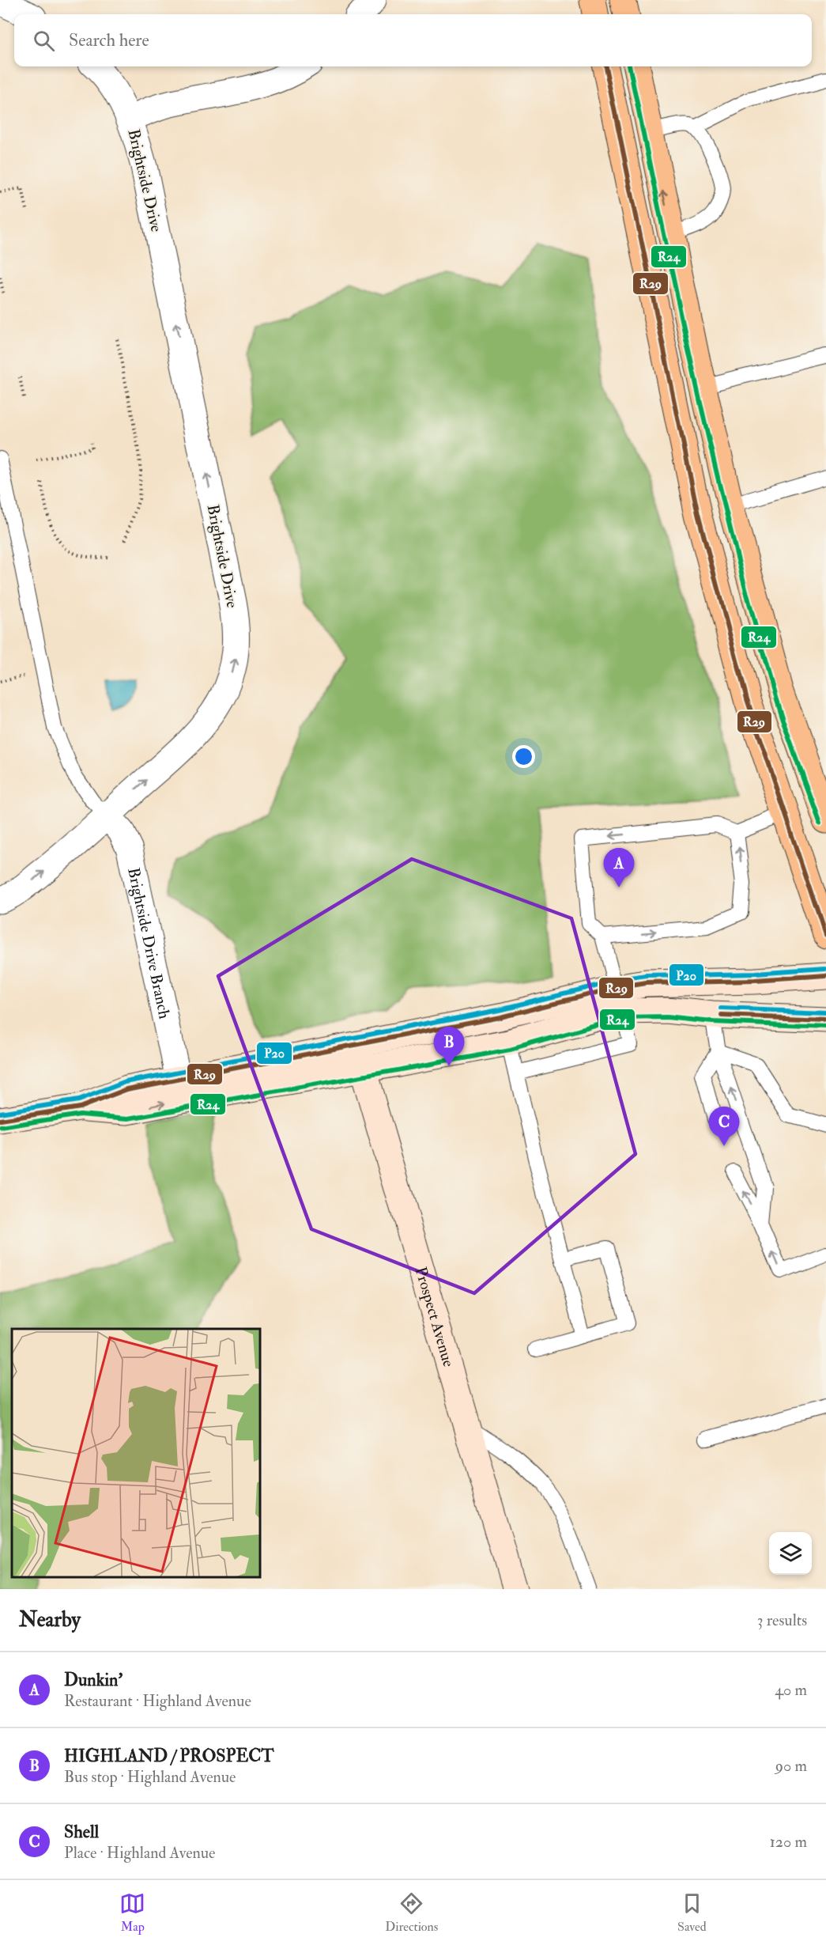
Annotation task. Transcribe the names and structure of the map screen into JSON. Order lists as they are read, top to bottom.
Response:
{
  "streets": {
    "main road": ["Prospect Avenue"],
    "street": ["Brightside Drive", "Brightside Drive Branch"]
  },
  "crossings": [
    ["Brightside Drive", "Brightside Drive Branch"]
  ],
  "one_way": ["Brightside Drive"],
  "lines": ["transit line R29", "transit line R24", "transit line P20"],
  "page": {
    "search": "Search here",
    "pins": ["A", "B", "C"],
    "heading": ["Nearby", "3 results"],
    "list": [
      {
        "mark": "A",
        "name": "Dunkin'",
        "note": "Restaurant · Highland Avenue",
        "value": "40 m"
      },
      {
        "mark": "B",
        "name": "HIGHLAND / PROSPECT",
        "note": "Bus stop · Highland Avenue",
        "value": "90 m"
      },
      {
        "mark": "C",
        "name": "Shell",
        "note": "Place · Highland Avenue",
        "value": "120 m"
      }
    ],
    "nav": ["Map", "Directions", "Saved"]
  }
}
